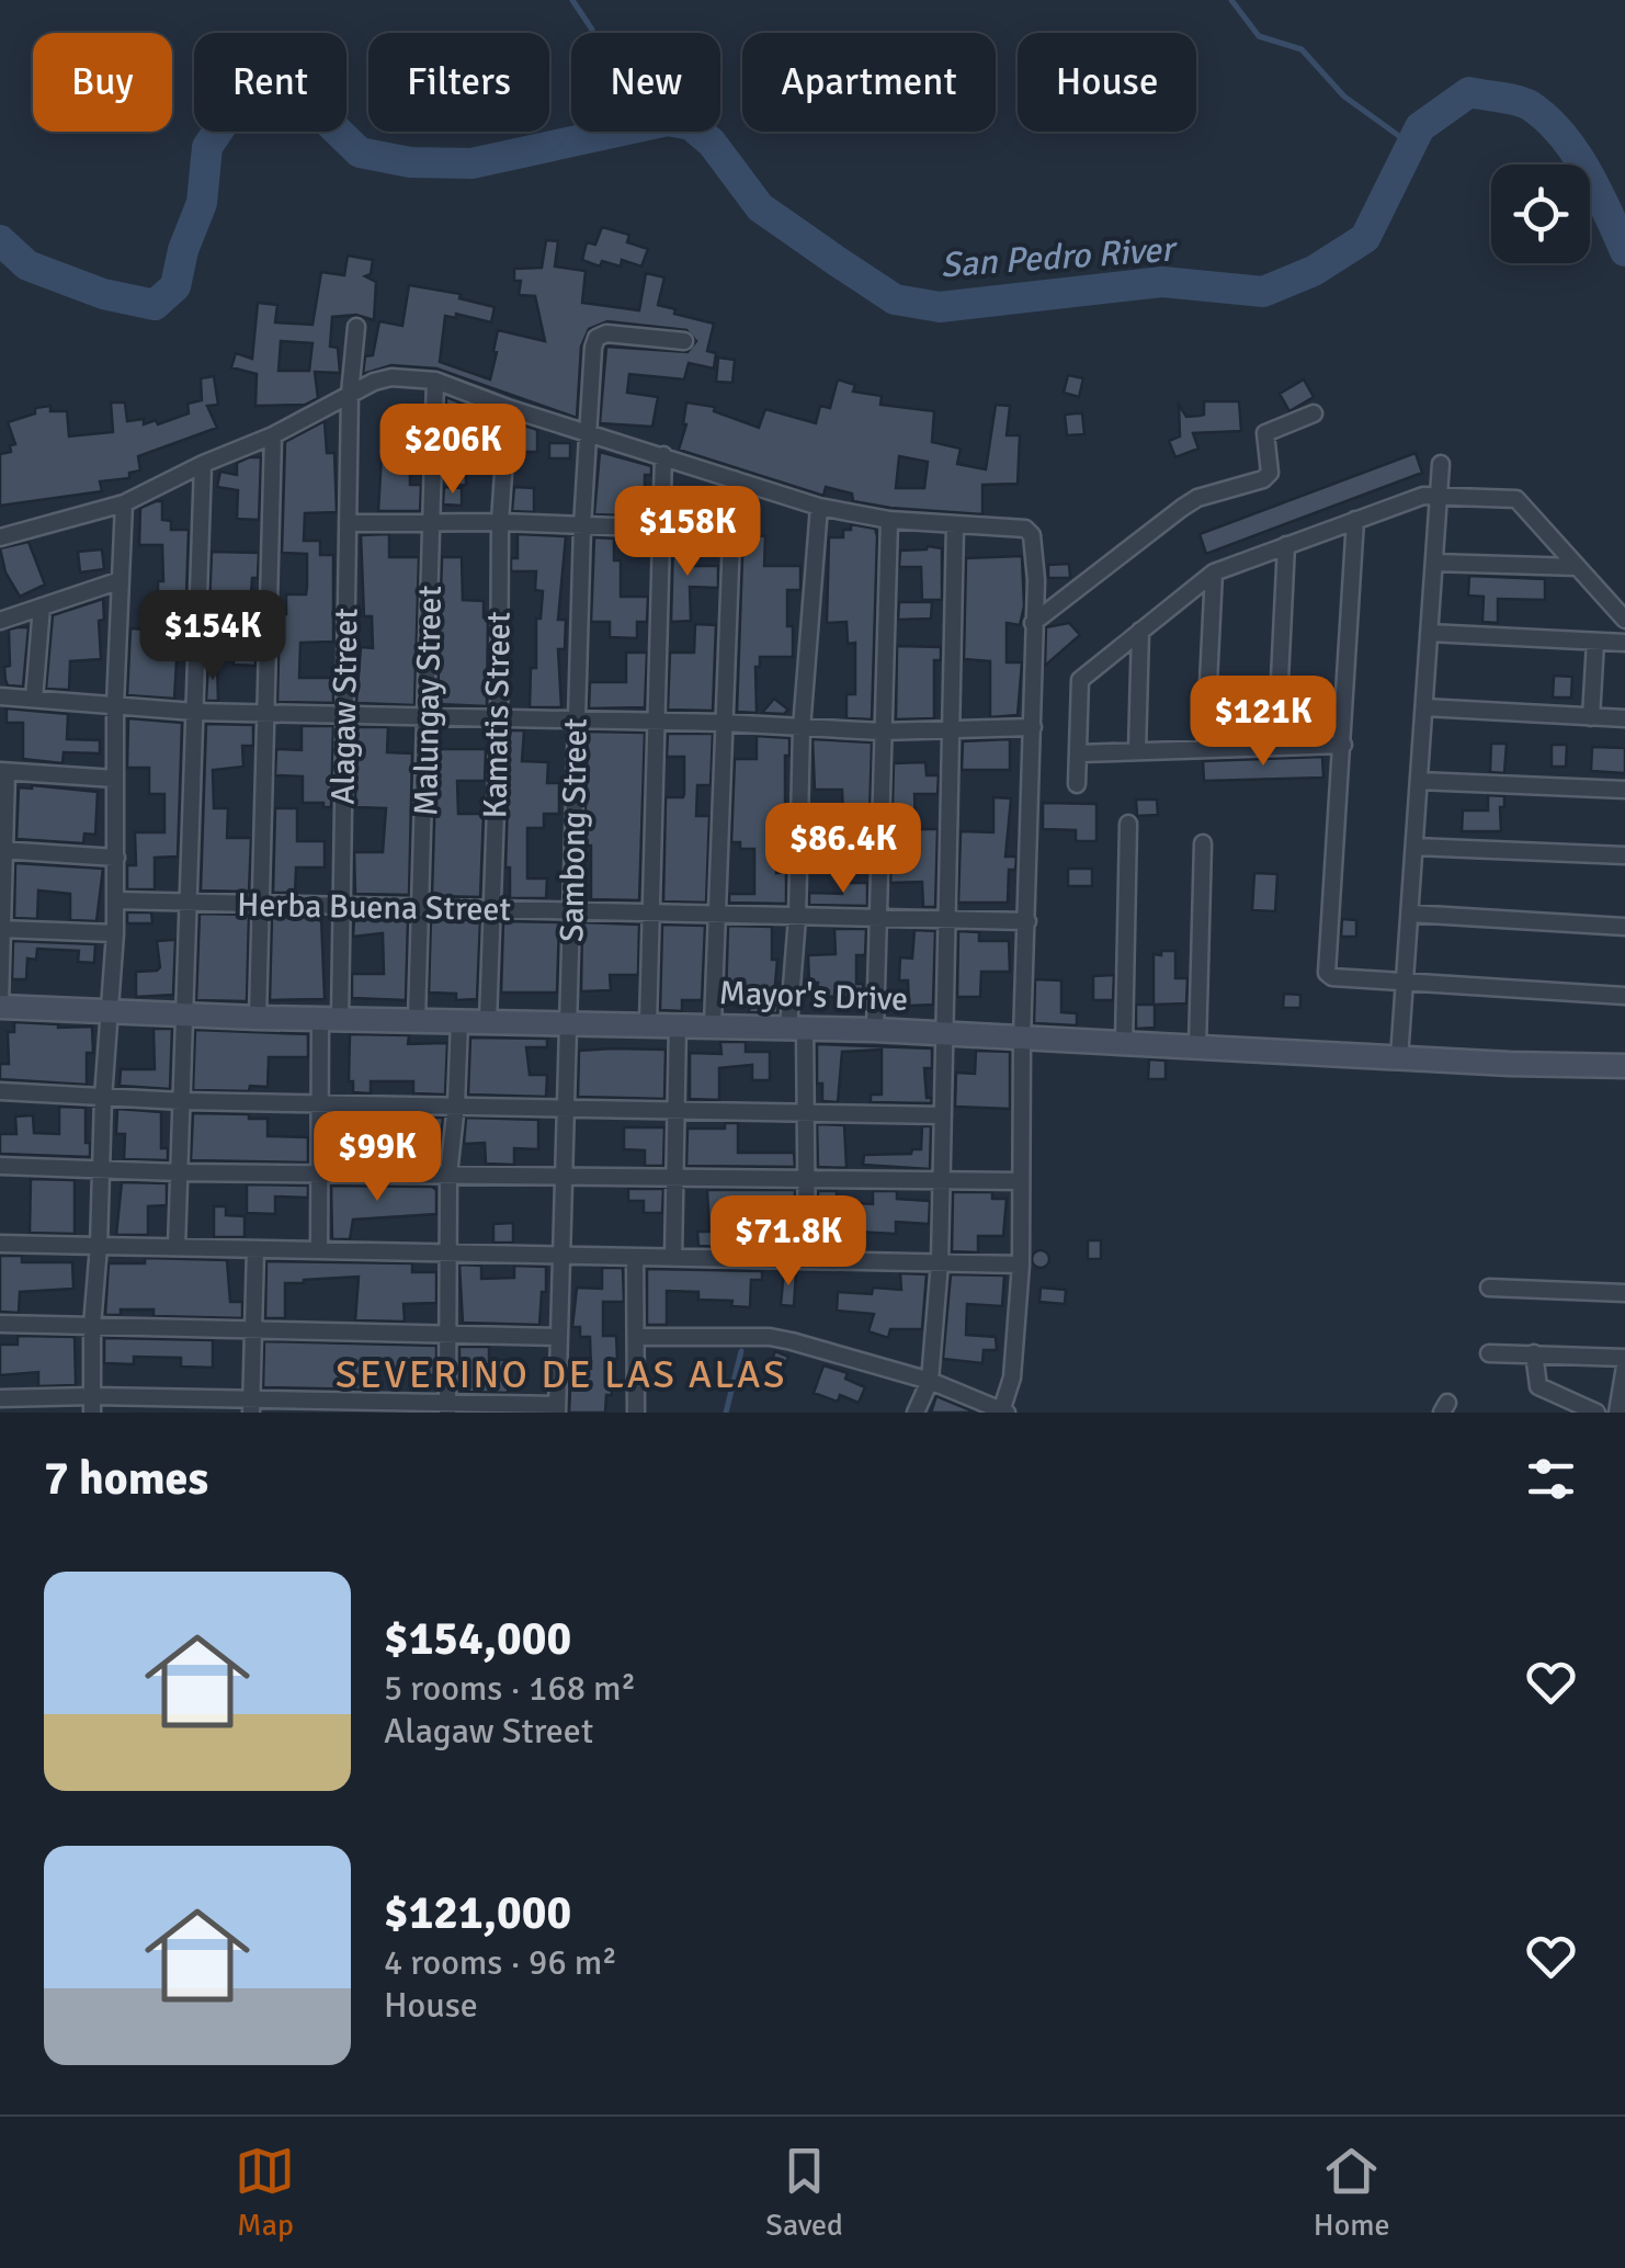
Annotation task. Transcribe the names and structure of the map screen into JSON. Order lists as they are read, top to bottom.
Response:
{
  "streets": {
    "street": [
      "Malungay Street",
      "Alagaw Street",
      "Kamatis Street",
      "Sambong Street",
      "Herba Buena Street",
      "Mayor's Drive"
    ]
  },
  "crossings": [
    ["Malungay Street", "Herba Buena Street"],
    ["Malungay Street", "Mayor's Drive"],
    ["Alagaw Street", "Herba Buena Street"],
    ["Alagaw Street", "Mayor's Drive"],
    ["Kamatis Street", "Herba Buena Street"],
    ["Kamatis Street", "Mayor's Drive"],
    ["Sambong Street", "Herba Buena Street"],
    ["Sambong Street", "Mayor's Drive"]
  ],
  "districts": ["SEVERINO DE LAS ALAS"],
  "water": ["San Pedro River"],
  "page": {
    "chip": [
      "Buy",
      "Rent",
      "Filters",
      "New",
      "Apartment",
      "House"
    ],
    "price": [
      "$206K",
      "$158K",
      "$154K",
      "$121K",
      "$86.4K",
      "$99K",
      "$71.8K"
    ],
    "heading": "7 homes",
    "list": [
      {
        "name": "$154,000",
        "note": "5 rooms · 168 m² · Alagaw Street"
      },
      {
        "name": "$121,000",
        "note": "4 rooms · 96 m² · House"
      }
    ],
    "tabs": ["Map", "Saved", "Home"]
  }
}
